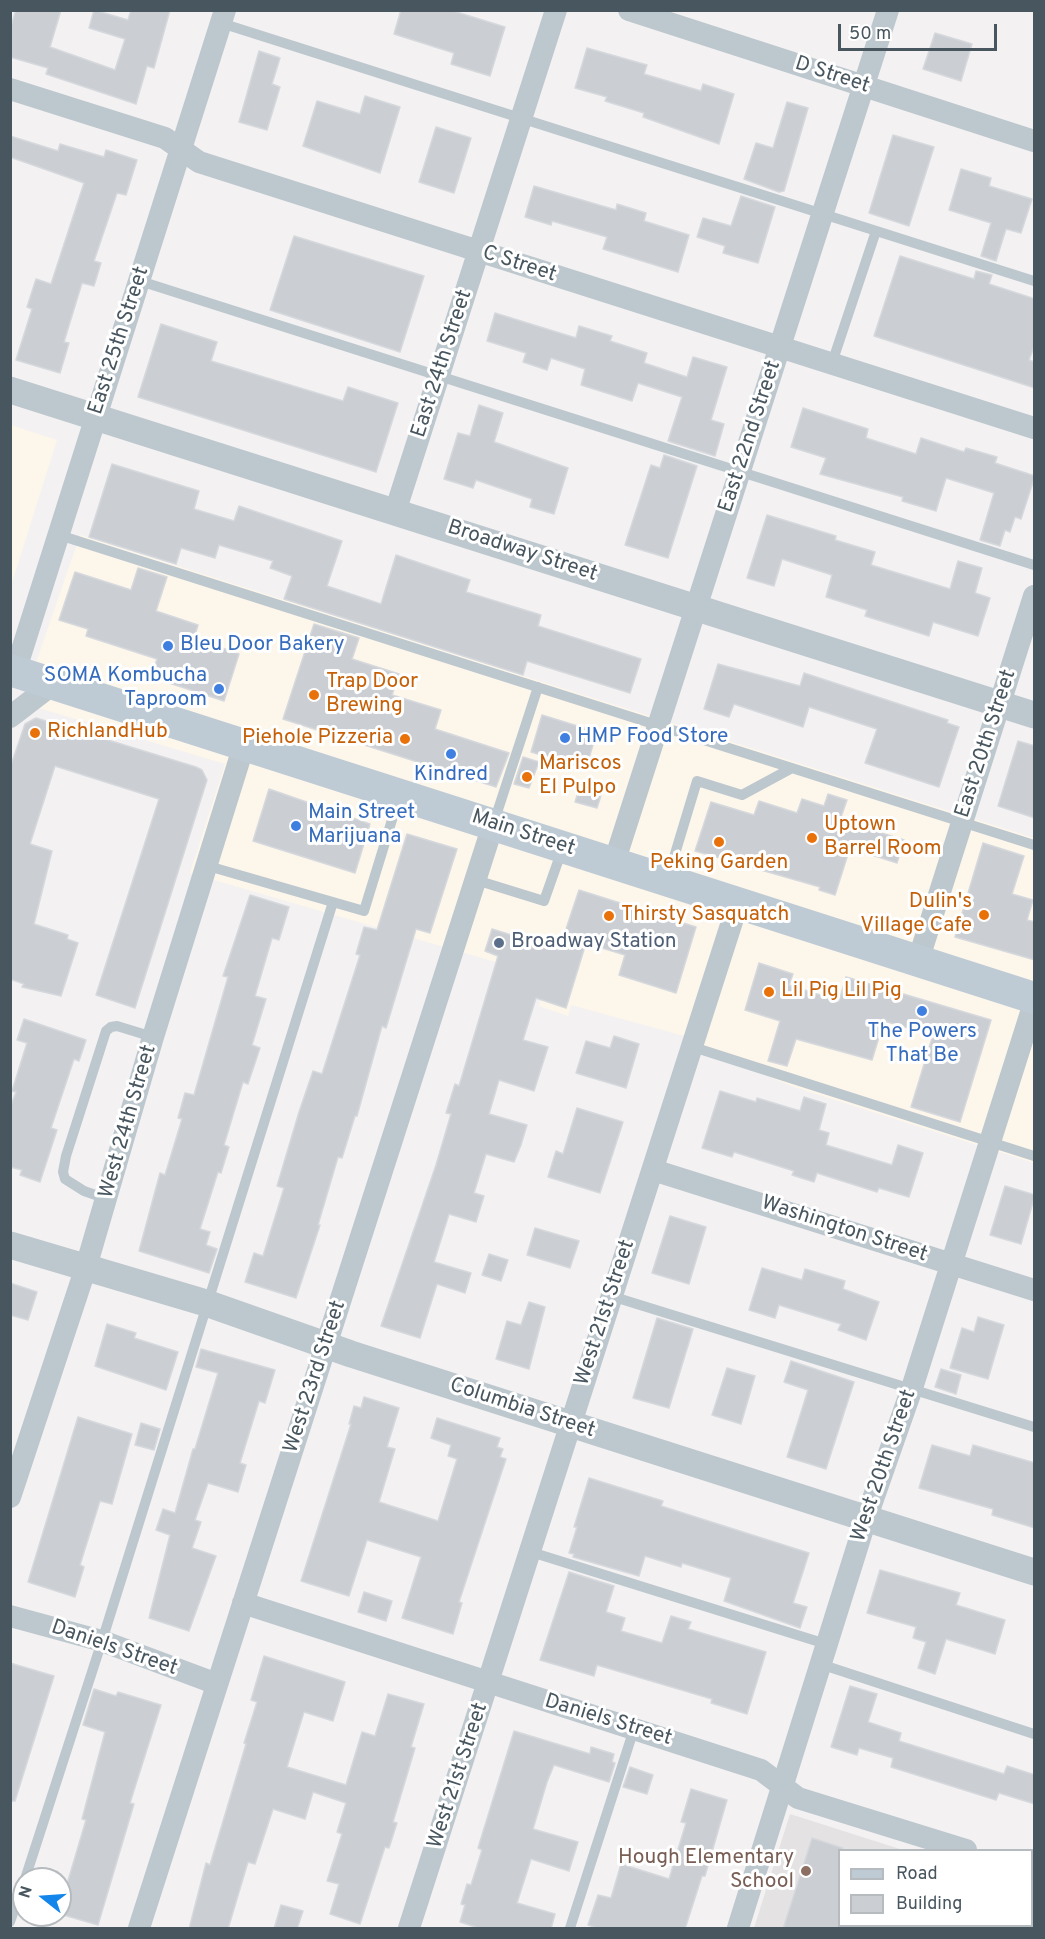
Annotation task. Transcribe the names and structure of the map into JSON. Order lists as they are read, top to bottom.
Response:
{
  "streets": {
    "main road": ["Main Street"],
    "street": [
      "D Street",
      "C Street",
      "East 25th Street",
      "East 24th Street",
      "East 22nd Street",
      "Broadway Street",
      "East 20th Street",
      "West 24th Street",
      "Washington Street",
      "West 21st Street",
      "West 23rd Street",
      "Columbia Street",
      "West 20th Street",
      "Daniels Street"
    ]
  },
  "crossings": [
    ["D Street", "East 22nd Street"],
    ["C Street", "East 25th Street"],
    ["C Street", "East 24th Street"],
    ["C Street", "East 22nd Street"],
    ["East 25th Street", "Broadway Street"],
    ["East 25th Street", "Main Street"],
    ["East 24th Street", "Broadway Street"],
    ["East 22nd Street", "Broadway Street"],
    ["East 22nd Street", "Main Street"],
    ["Broadway Street", "East 20th Street"],
    ["East 20th Street", "Main Street"],
    ["Main Street", "West 24th Street"],
    ["Main Street", "West 21st Street"],
    ["Main Street", "West 23rd Street"],
    ["West 24th Street", "Columbia Street"],
    ["Washington Street", "West 21st Street"],
    ["Washington Street", "West 20th Street"],
    ["West 21st Street", "Columbia Street"],
    ["West 21st Street", "Daniels Street"],
    ["West 23rd Street", "Columbia Street"],
    ["West 23rd Street", "Daniels Street"],
    ["Columbia Street", "West 20th Street"],
    ["West 20th Street", "Daniels Street"]
  ],
  "places": [
    "Bleu Door Bakery",
    "SOMA Kombucha Taproom",
    "Trap Door Brewing",
    "RichlandHub",
    "HMP Food Store",
    "Piehole Pizzeria",
    "Kindred",
    "Mariscos El Pulpo",
    "Main Street Marijuana",
    "Uptown Barrel Room",
    "Peking Garden",
    "Dulin's Village Cafe",
    "Thirsty Sasquatch",
    "Broadway Station",
    "Lil Pig Lil Pig",
    "The Powers That Be",
    "Hough Elementary School"
  ],
  "legend": ["Road", "Building"],
  "scale_bar": "50 m",
  "north": "left"
}
